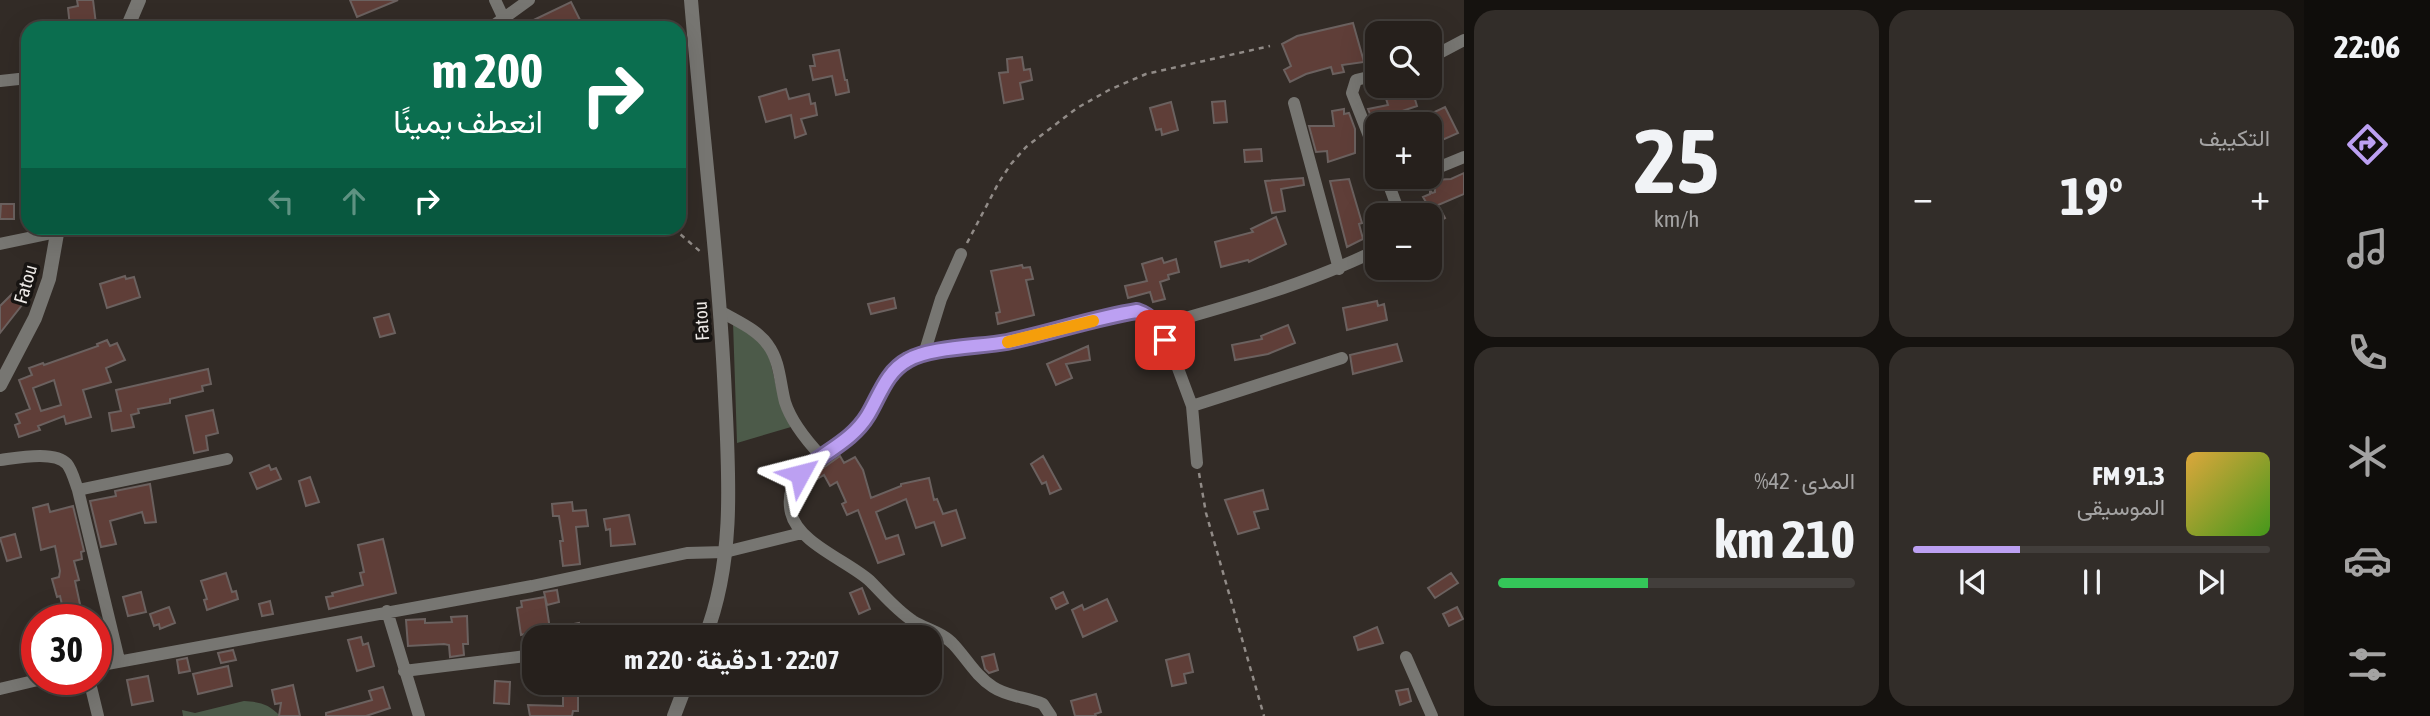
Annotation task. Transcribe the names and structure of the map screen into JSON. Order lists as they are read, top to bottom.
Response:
{
  "streets": {
    "street": ["Fatou"]
  },
  "page": {
    "tabs": "22:06",
    "tile": [
      "التكييف",
      ["25", "km/h"],
      ["المدى · 42%", "210 km"]
    ],
    "map_buttons": ["+", "−"],
    "turn": ["200 m", "انعطف يمينًا"],
    "heat": ["−", "19°", "+"],
    "song": ["91.3 FM", "الموسيقى"],
    "limit": "30",
    "trip": "22:07 · 1 دقيقة · 220 m"
  }
}
